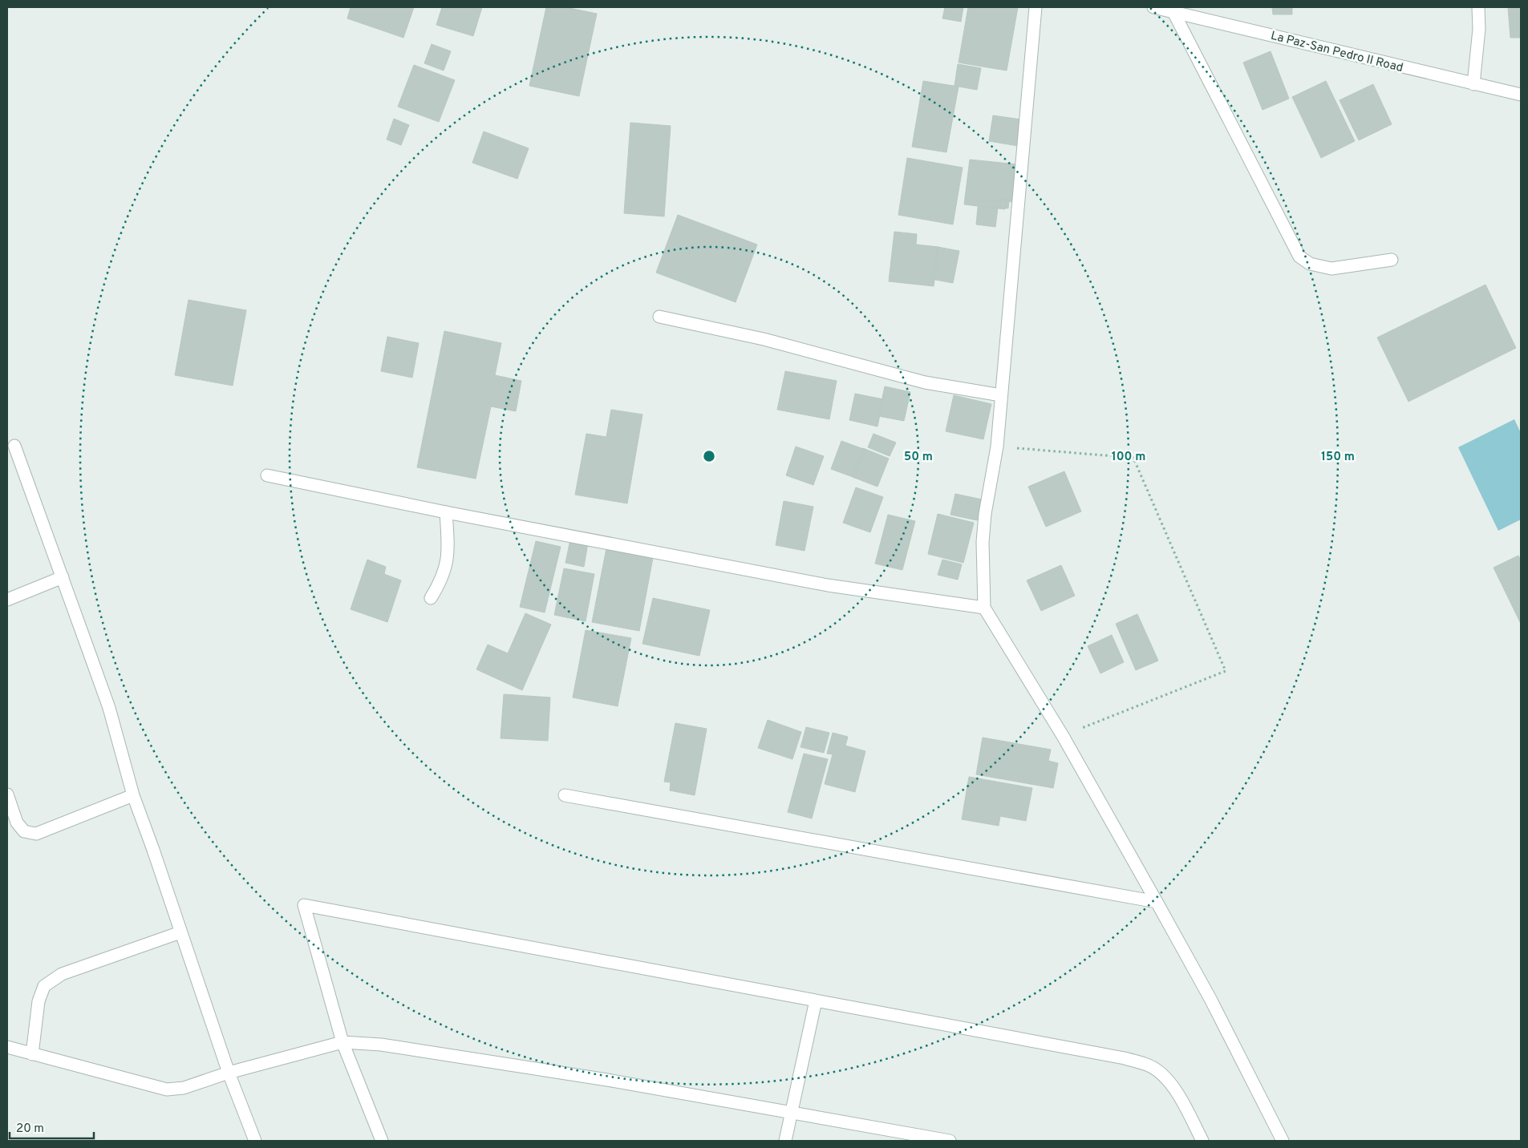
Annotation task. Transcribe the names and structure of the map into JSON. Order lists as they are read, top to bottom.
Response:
{
  "streets": {
    "street": ["La Paz-San Pedro II Road"]
  },
  "scale_bar": "20 m",
  "rings": ["50 m", "100 m", "150 m"]
}
